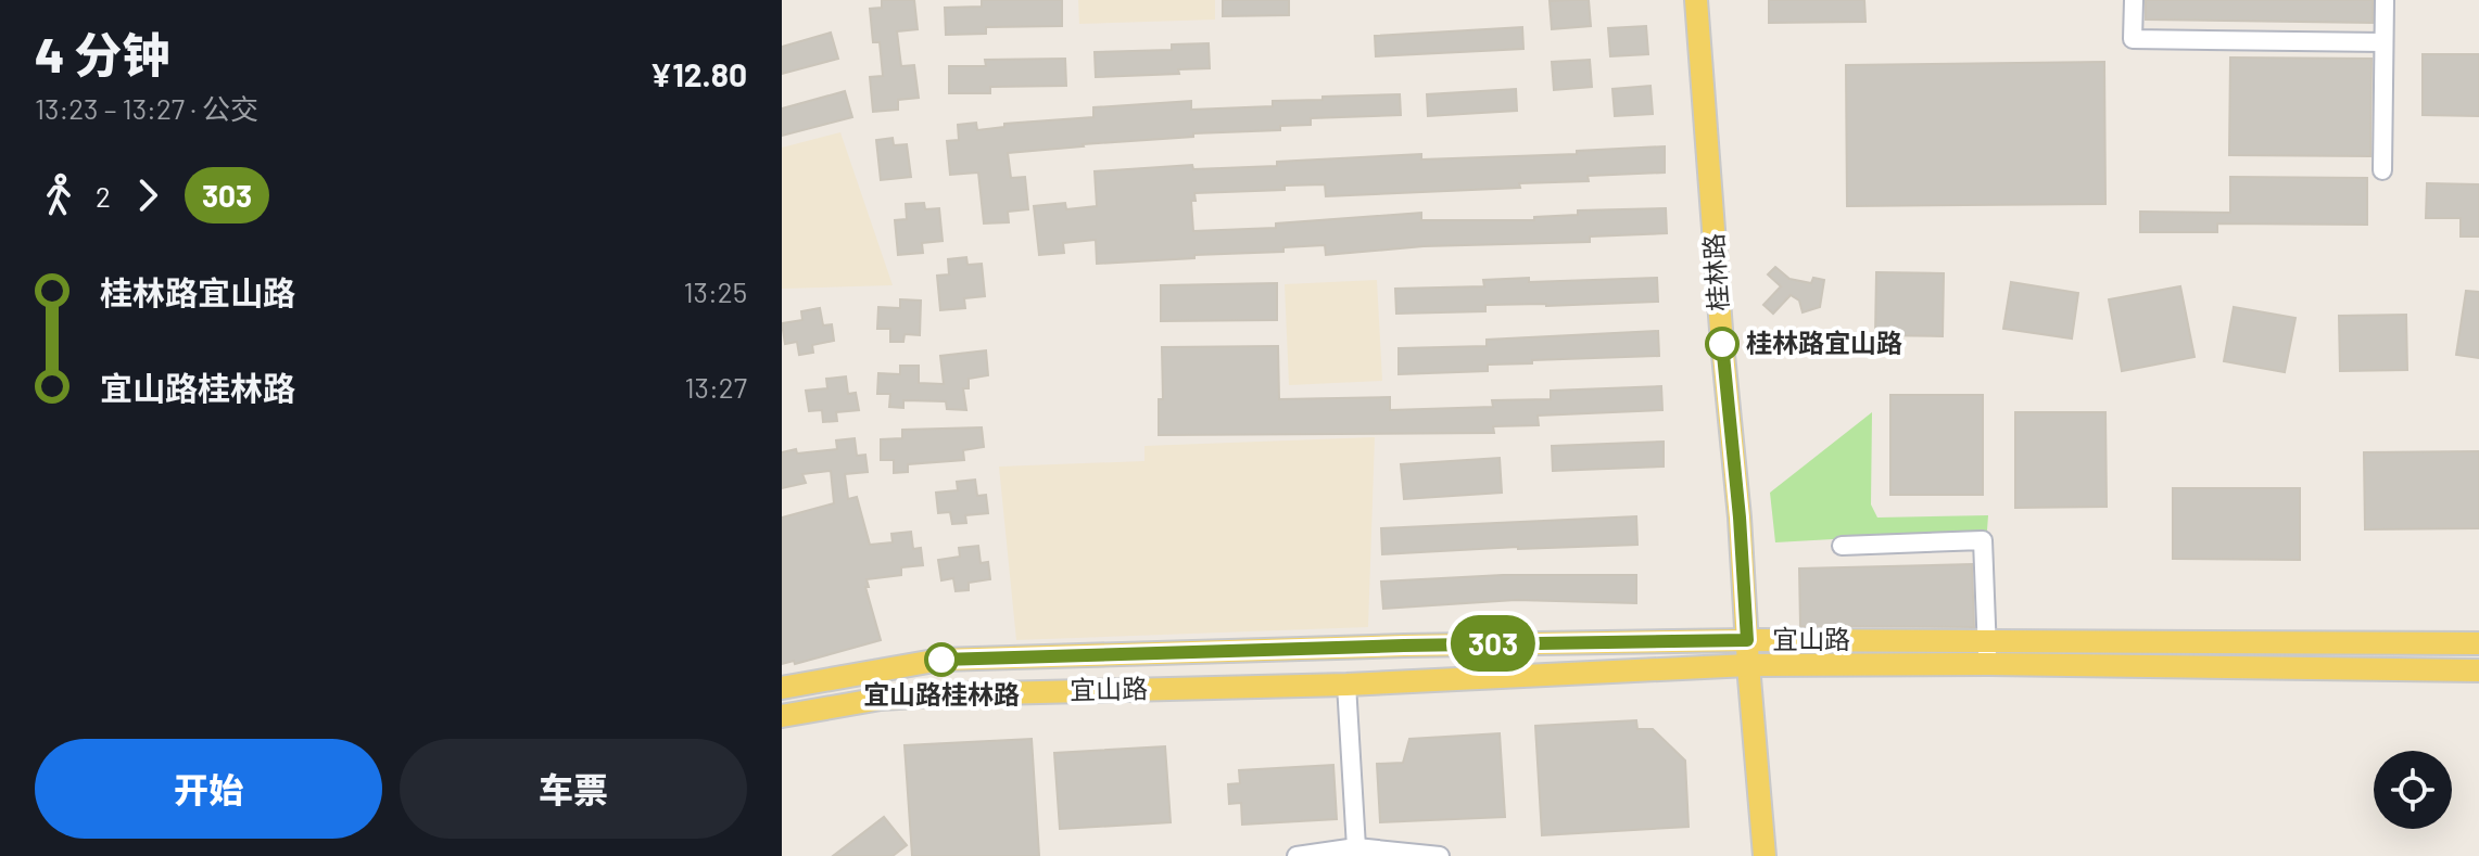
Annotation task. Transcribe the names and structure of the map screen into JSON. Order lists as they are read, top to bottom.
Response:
{
  "streets": {
    "main road": ["桂林路", "宜山路"]
  },
  "crossings": [
    ["桂林路", "宜山路"]
  ],
  "places": ["桂林路宜山路", "宜山路桂林路"],
  "lines": ["bus line 303"],
  "page": {
    "heading": ["4 分钟", "13:23 – 13:27 · 公交", "¥12.80"],
    "on_map": "303",
    "legs": ["2", "303"],
    "list": [
      {
        "name": "桂林路宜山路",
        "value": "13:25"
      },
      {
        "name": "宜山路桂林路",
        "value": "13:27"
      }
    ],
    "buttons": ["开始", "车票"]
  }
}
